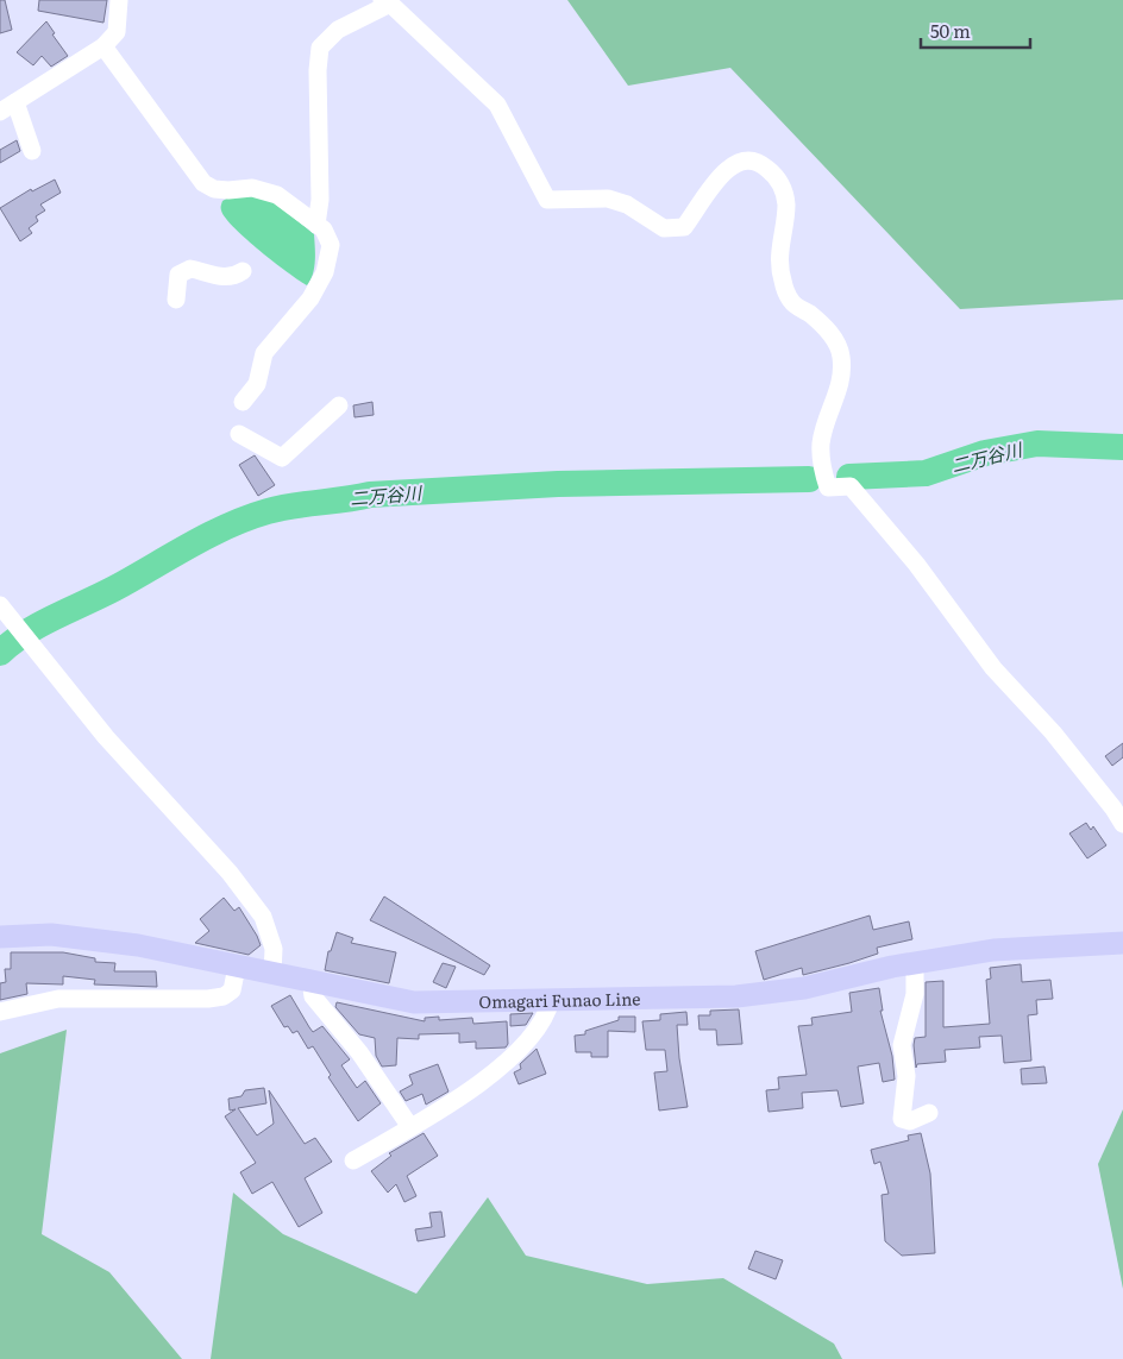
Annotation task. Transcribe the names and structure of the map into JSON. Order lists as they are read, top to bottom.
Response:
{
  "streets": {
    "main road": ["Omagari Funao Line"]
  },
  "water": ["二万谷川"],
  "scale_bar": "50 m"
}
